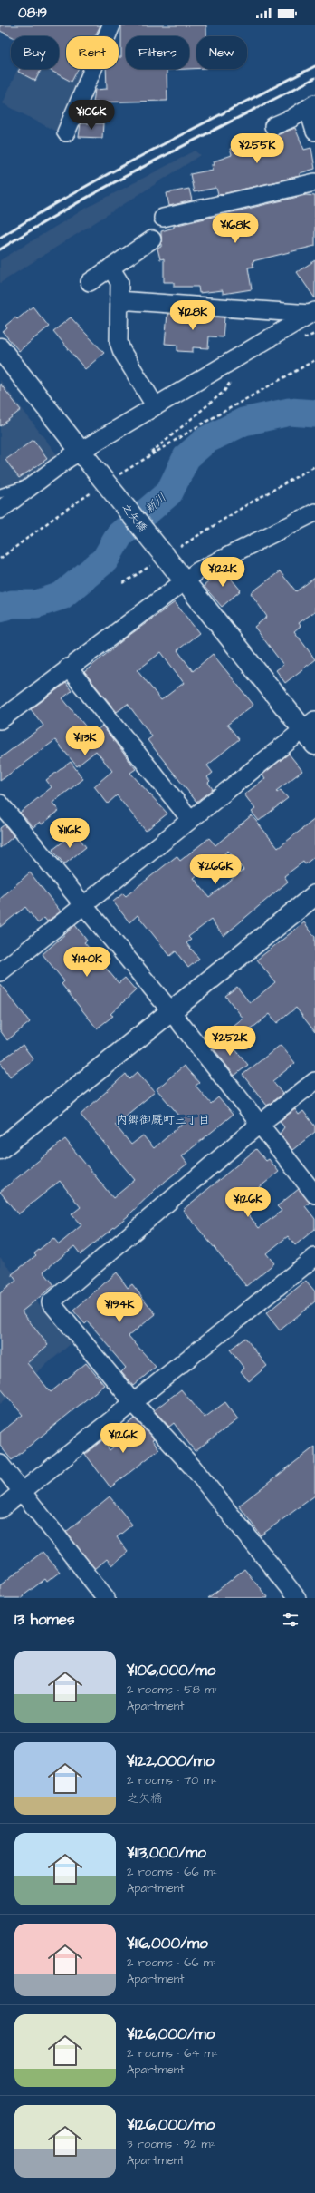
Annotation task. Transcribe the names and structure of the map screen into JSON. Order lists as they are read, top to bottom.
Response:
{
  "streets": {
    "street": ["之矢橋"]
  },
  "districts": ["内郷御厩町三丁目"],
  "water": ["新川"],
  "page": {
    "status": "08:19",
    "chip": [
      "Buy",
      "Rent",
      "Filters",
      "New"
    ],
    "price": [
      "¥106K",
      "¥255K",
      "¥168K",
      "¥128K",
      "¥122K",
      "¥113K",
      "¥116K",
      "¥266K",
      "¥140K",
      "¥252K",
      "¥126K",
      "¥194K",
      "¥126K"
    ],
    "heading": "13 homes",
    "list": [
      {
        "name": "¥106,000/mo",
        "note": "2 rooms · 58 m² · Apartment"
      },
      {
        "name": "¥122,000/mo",
        "note": "2 rooms · 70 m² · 之矢橋"
      },
      {
        "name": "¥113,000/mo",
        "note": "2 rooms · 66 m² · Apartment"
      },
      {
        "name": "¥116,000/mo",
        "note": "2 rooms · 66 m² · Apartment"
      },
      {
        "name": "¥126,000/mo",
        "note": "2 rooms · 64 m² · Apartment"
      },
      {
        "name": "¥126,000/mo",
        "note": "3 rooms · 92 m² · Apartment"
      }
    ]
  }
}
